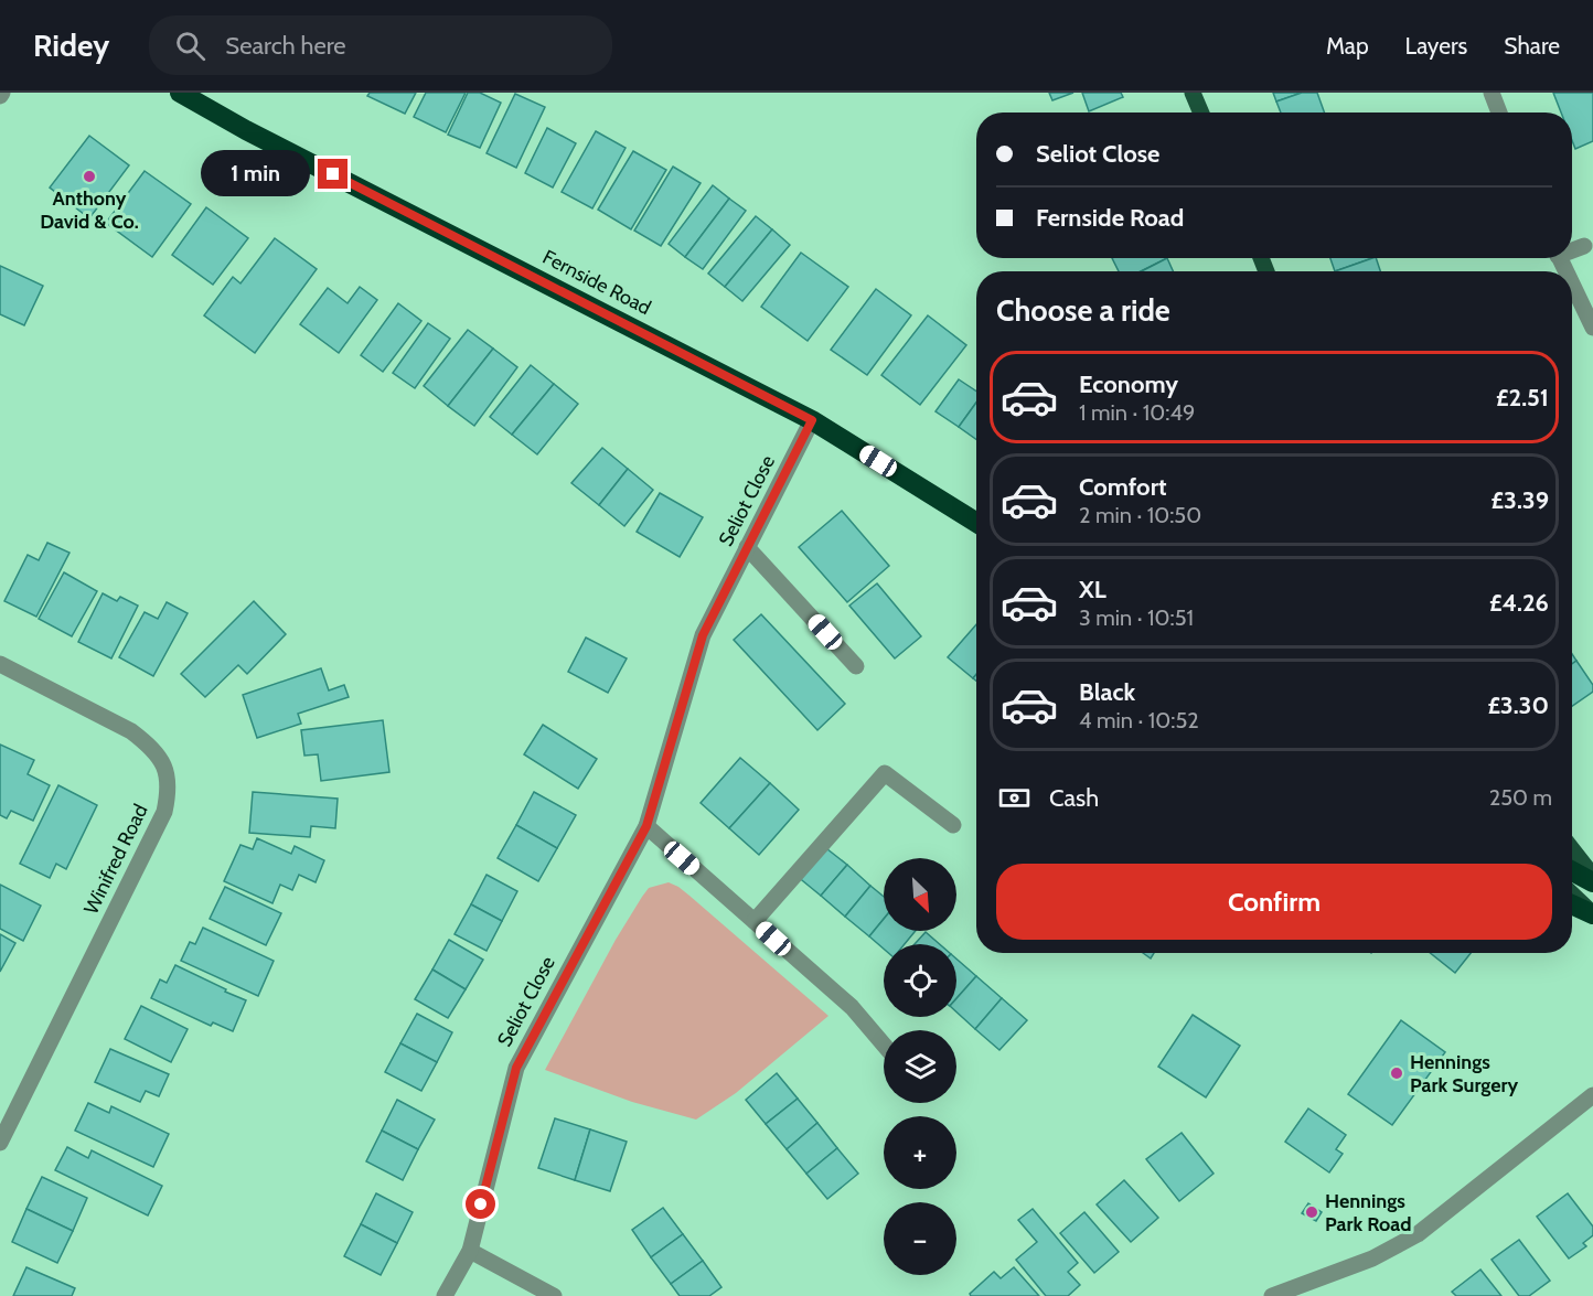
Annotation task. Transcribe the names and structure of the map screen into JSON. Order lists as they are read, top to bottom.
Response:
{
  "streets": {
    "highway": ["Fernside Road"],
    "street": ["Seliot Close", "Winifred Road"]
  },
  "crossings": [
    ["Fernside Road", "Seliot Close"]
  ],
  "places": ["Anthony David & Co.", "Hennings Park Surgery", "Hennings Park Road"],
  "north": "bottom right",
  "page": {
    "header": "Ridey",
    "search": "Search here",
    "nav": ["Map", "Layers", "Share"],
    "banner": ["Seliot Close", "Fernside Road"],
    "bubble": "1 min",
    "heading": "Choose a ride",
    "list": [
      {
        "name": "Economy",
        "note": "1 min · 10:49",
        "value": "£2.51"
      },
      {
        "name": "Comfort",
        "note": "2 min · 10:50",
        "value": "£3.39"
      },
      {
        "name": "XL",
        "note": "3 min · 10:51",
        "value": "£4.26"
      },
      {
        "name": "Black",
        "note": "4 min · 10:52",
        "value": "£3.30"
      }
    ],
    "pay": ["Cash", "250 m"],
    "buttons": "Confirm",
    "map_buttons": ["+", "−"]
  }
}
